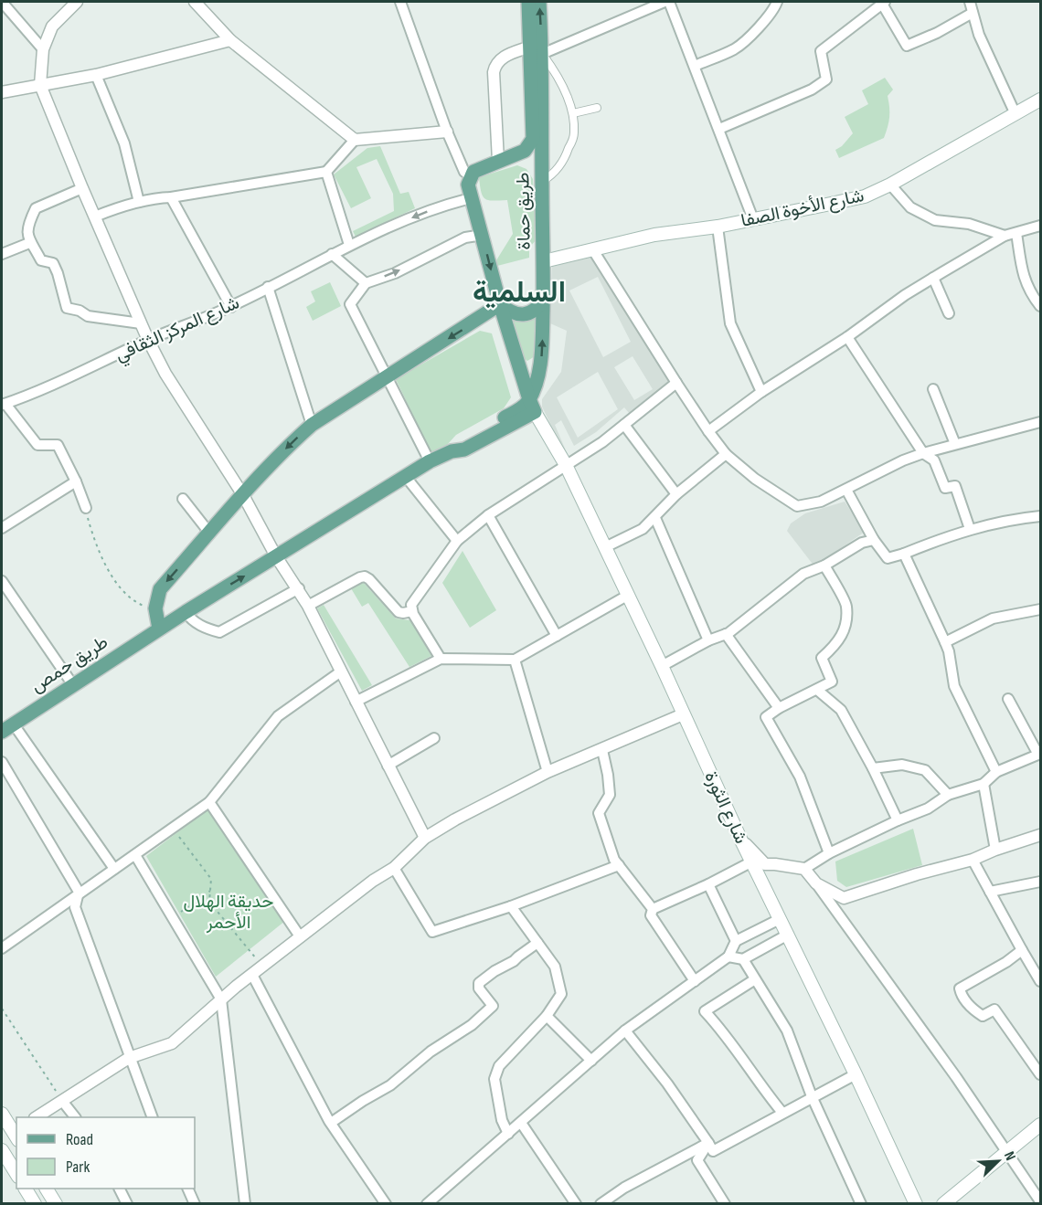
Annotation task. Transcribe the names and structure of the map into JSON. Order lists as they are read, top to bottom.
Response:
{
  "streets": {
    "main road": [
      "شارع الأخوة الصفا",
      "طريق حماة",
      "طريق حمص",
      "شارع الثورة"
    ],
    "street": ["شارع المركز الثقافي"]
  },
  "crossings": [
    ["شارع الأخوة الصفا", "طريق حماة"],
    ["طريق حماة", "شارع المركز الثقافي"],
    ["طريق حماة", "طريق حمص"],
    ["طريق حماة", "شارع الثورة"],
    ["طريق حمص", "شارع الثورة"]
  ],
  "districts": ["السلمية"],
  "parks": ["حديقة الهلال الأحمر"],
  "legend": ["Road", "Park"],
  "north": "top right"
}
